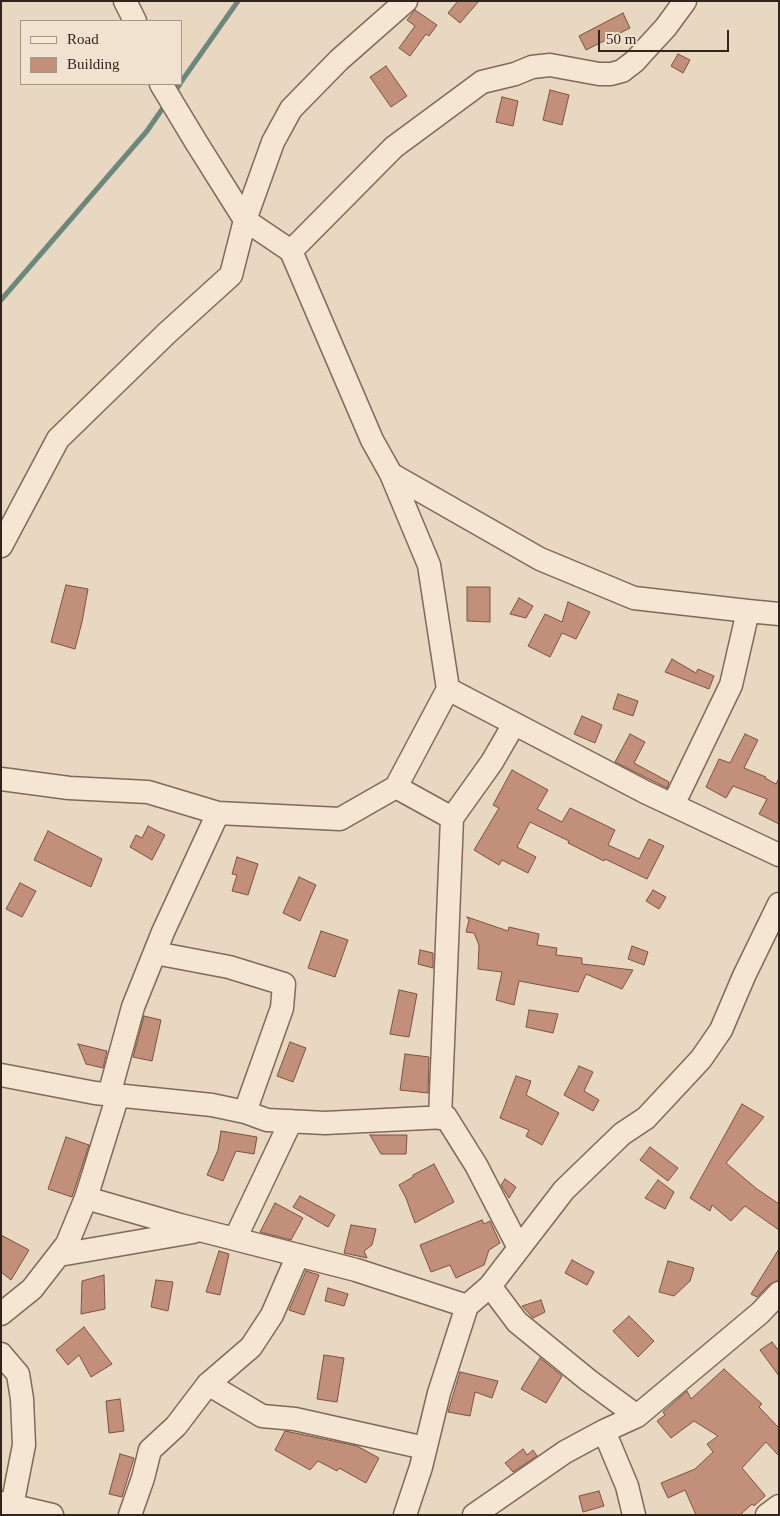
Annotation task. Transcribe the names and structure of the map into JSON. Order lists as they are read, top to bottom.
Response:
{
  "legend": ["Road", "Building"],
  "scale_bar": "50 m"
}
